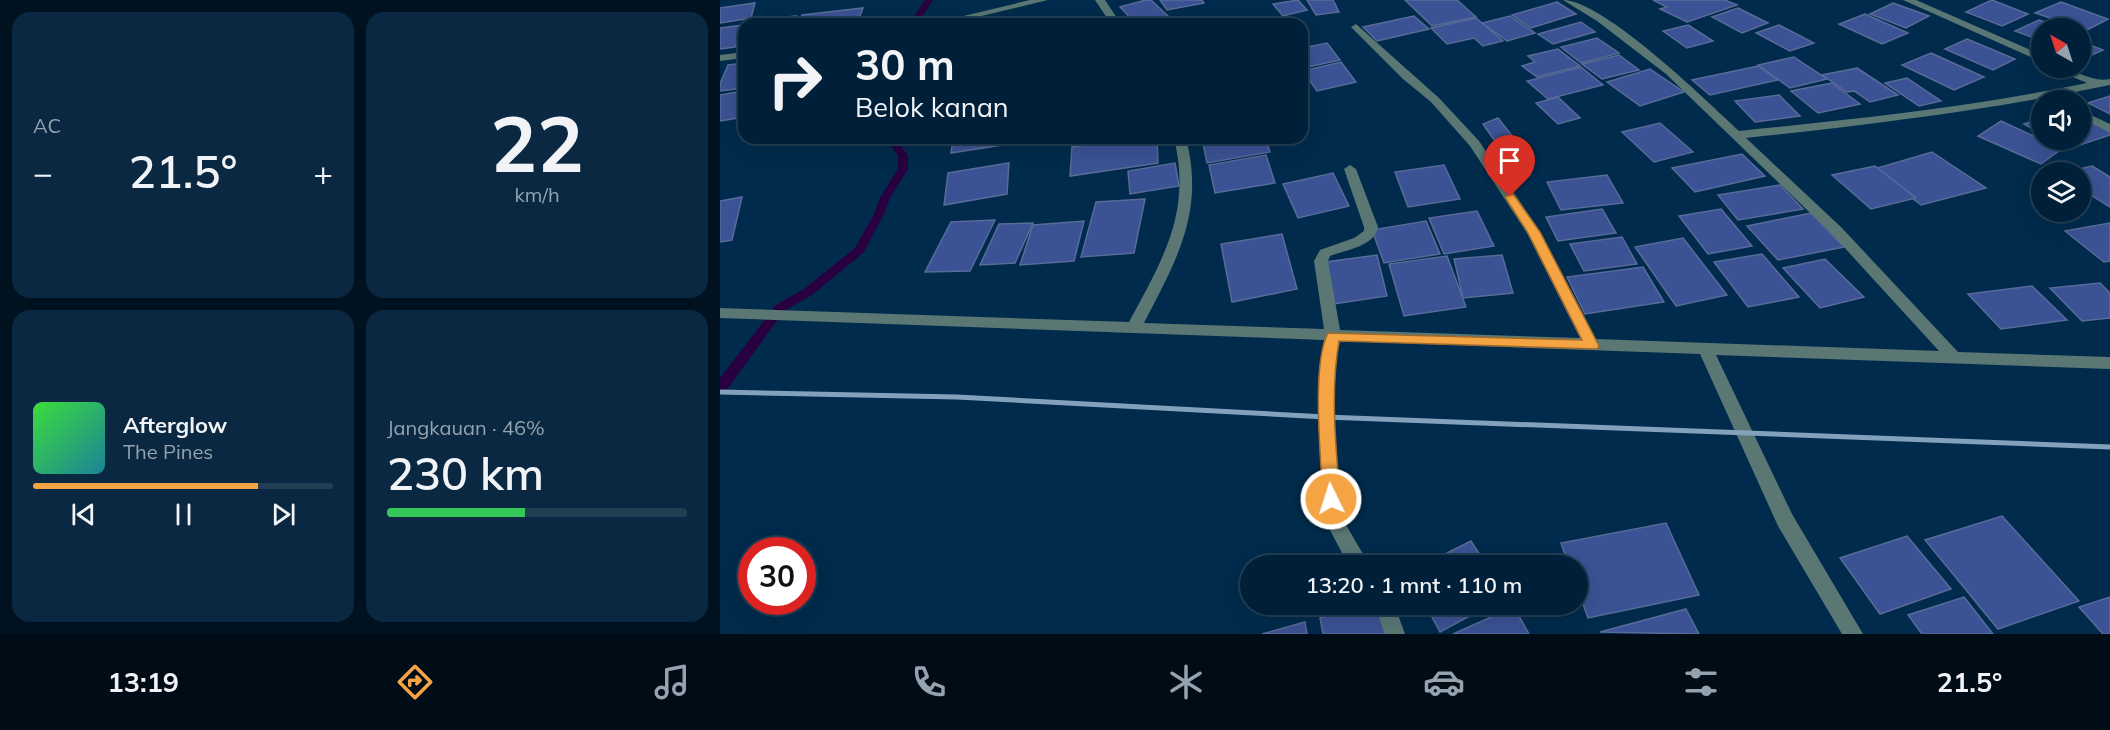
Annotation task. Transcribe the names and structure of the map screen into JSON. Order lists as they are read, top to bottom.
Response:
{
  "north": "top left",
  "page": {
    "tile": [
      "AC",
      ["22", "km/h"],
      ["Jangkauan · 46%", "230 km"]
    ],
    "turn": ["30 m", "Belok kanan"],
    "heat": ["−", "21.5°", "+"],
    "song": ["Afterglow", "The Pines"],
    "limit": "30",
    "trip": "13:20 · 1 mnt · 110 m",
    "tabs": ["13:19", "21.5°"]
  }
}
